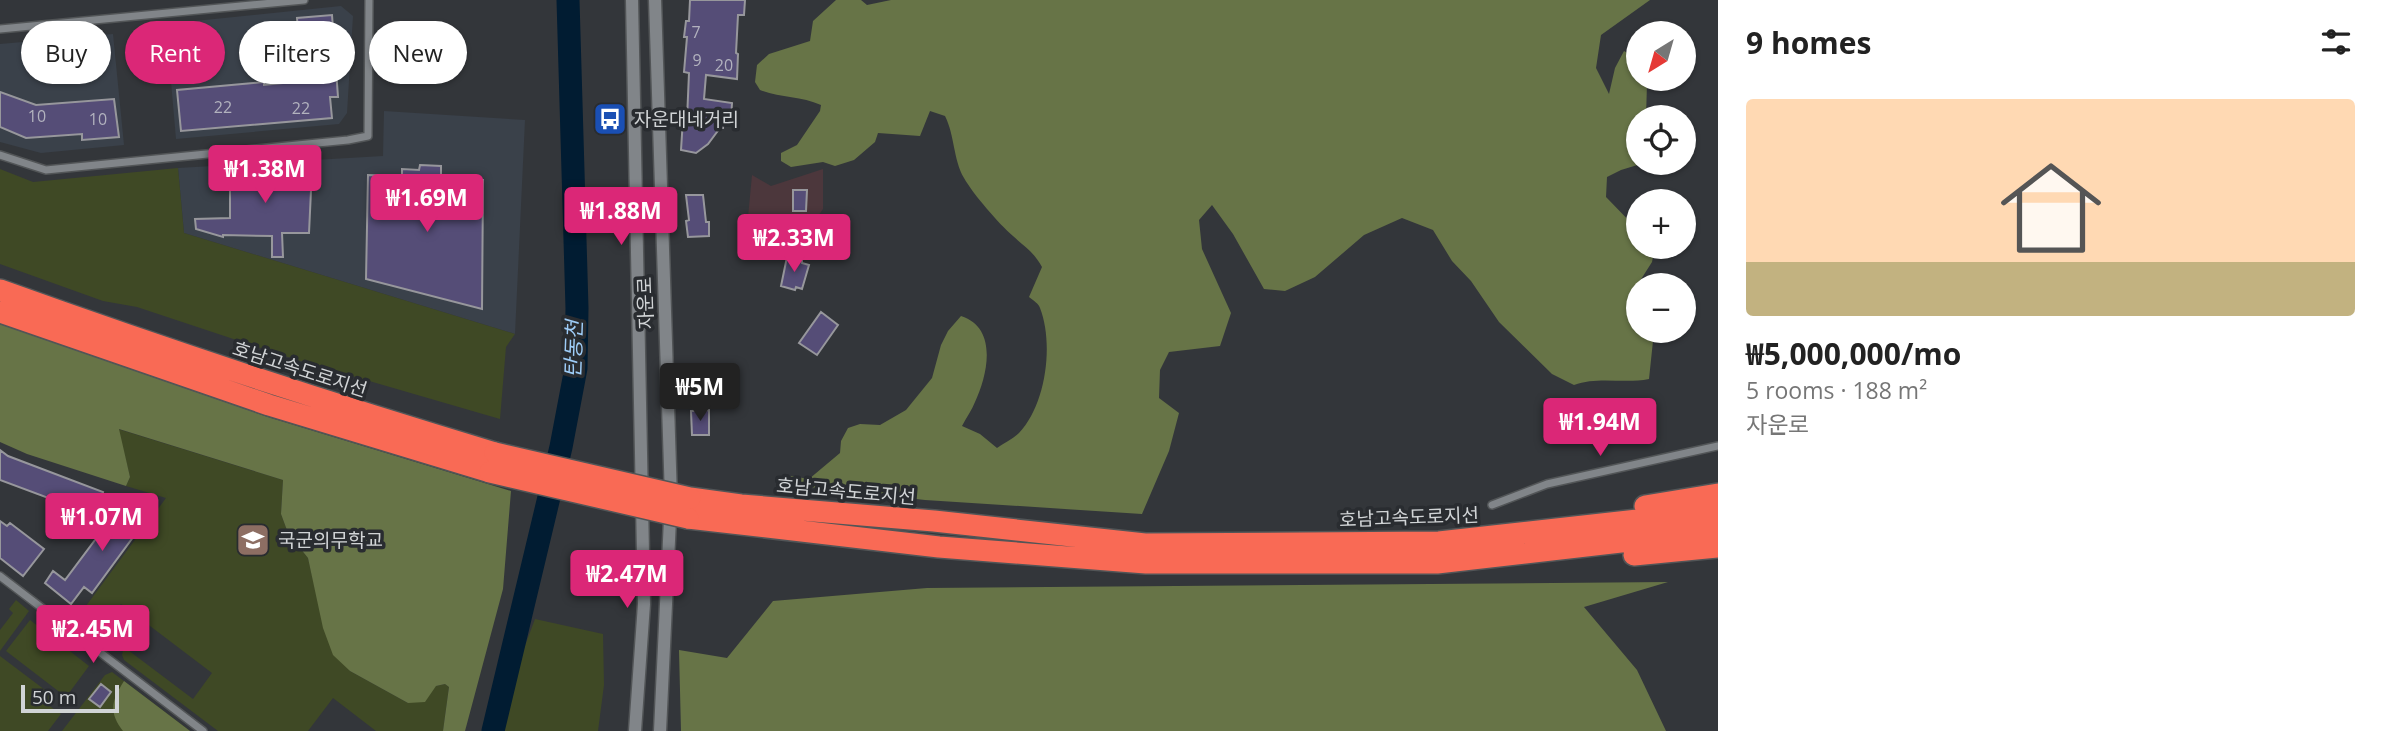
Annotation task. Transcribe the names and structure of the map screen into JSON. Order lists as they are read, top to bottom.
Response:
{
  "streets": {
    "highway": ["호남고속도로지선"],
    "street": ["자운로"]
  },
  "water": ["탄동천"],
  "places": {
    "bus stop": ["자운대네거리"],
    "school or university": ["국군의무학교"]
  },
  "house_numbers": [
    "7",
    "9",
    "20",
    "22",
    "22",
    "10",
    "10"
  ],
  "scale_bar": "50 m",
  "north": "bottom left",
  "page": {
    "heading": "9 homes",
    "map_buttons": ["+", "−"],
    "chip": [
      "Buy",
      "Rent",
      "Filters",
      "New"
    ],
    "list": [
      {
        "name": "₩5,000,000/mo",
        "note": "5 rooms · 188 m² · 자운로"
      }
    ],
    "price": [
      "₩1.38M",
      "₩1.69M",
      "₩1.88M",
      "₩2.33M",
      "₩5M",
      "₩1.94M",
      "₩1.07M",
      "₩2.47M",
      "₩2.45M"
    ],
    "scale": "50 m"
  }
}
